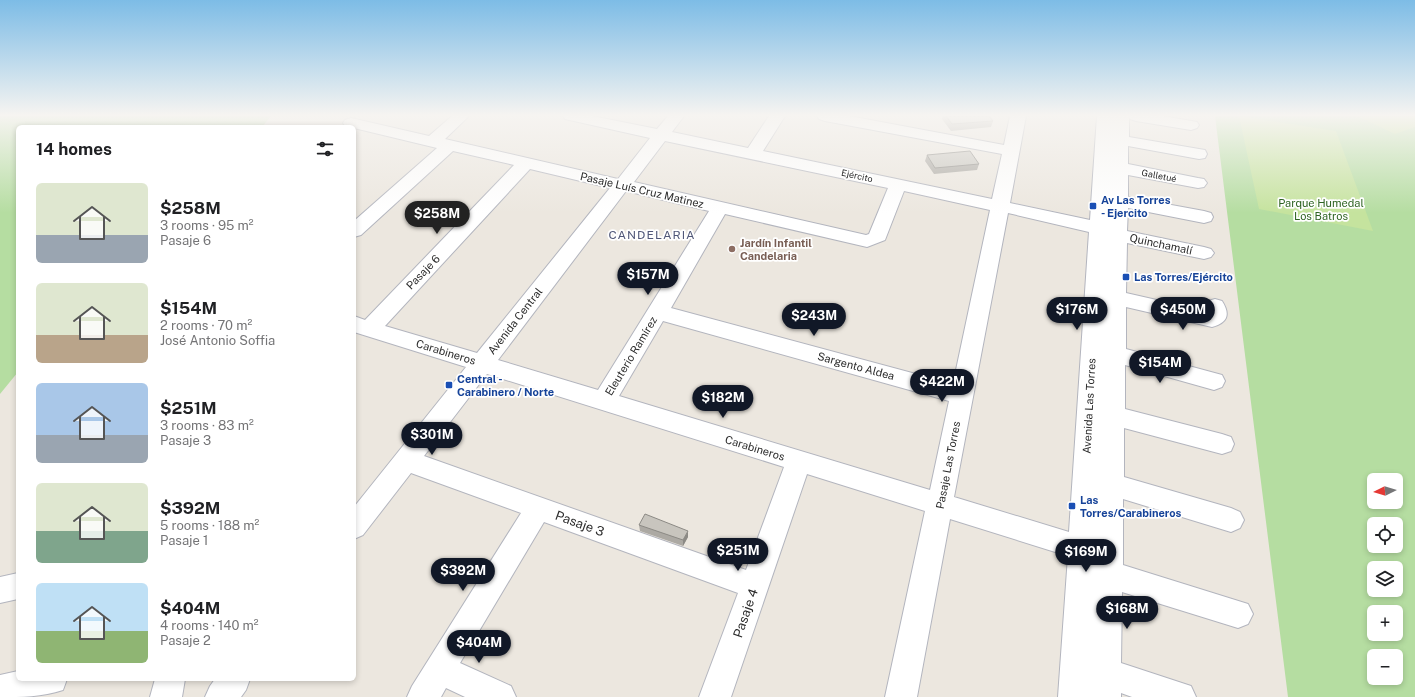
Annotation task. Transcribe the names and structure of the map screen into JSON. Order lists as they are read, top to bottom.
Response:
{
  "streets": {
    "street": [
      "Ejército",
      "Galletué",
      "Pasaje Luís Cruz Matinez",
      "Quinchamalí",
      "Pasaje 6",
      "Avenida Central",
      "Carabineros",
      "Eleuterio Ramírez",
      "Sargento Aldea",
      "Avenida Las Torres",
      "Pasaje Las Torres",
      "Pasaje 3",
      "Pasaje 4"
    ]
  },
  "crossings": [
    ["Ejército", "Pasaje Luís Cruz Matinez"],
    ["Ejército", "Quinchamalí"],
    ["Ejército", "Avenida Las Torres"],
    ["Ejército", "Pasaje Las Torres"],
    ["Galletué", "Avenida Las Torres"],
    ["Pasaje Luís Cruz Matinez", "Pasaje 6"],
    ["Pasaje Luís Cruz Matinez", "Avenida Central"],
    ["Pasaje Luís Cruz Matinez", "Eleuterio Ramírez"],
    ["Quinchamalí", "Avenida Las Torres"],
    ["Pasaje 6", "Carabineros"],
    ["Avenida Central", "Carabineros"],
    ["Avenida Central", "Pasaje 3"],
    ["Carabineros", "Eleuterio Ramírez"],
    ["Carabineros", "Avenida Las Torres"],
    ["Carabineros", "Pasaje Las Torres"],
    ["Carabineros", "Pasaje 4"],
    ["Eleuterio Ramírez", "Sargento Aldea"],
    ["Sargento Aldea", "Pasaje Las Torres"],
    ["Pasaje 3", "Pasaje 4"]
  ],
  "districts": ["CANDELARIA"],
  "parks": ["Parque Humedal Los Batros"],
  "places": {
    "transit": [
      "Av Las Torres - Ejercito",
      "Las Torres/Ejército",
      "Central - Carabinero / Norte",
      "Las Torres/Carabineros"
    ],
    "other": ["Jardín Infantil Candelaria"]
  },
  "north": "left",
  "page": {
    "heading": "14 homes",
    "list": [
      {
        "name": "$258M",
        "note": "3 rooms · 95 m² · Pasaje 6"
      },
      {
        "name": "$154M",
        "note": "2 rooms · 70 m² · José Antonio Soffia"
      },
      {
        "name": "$251M",
        "note": "3 rooms · 83 m² · Pasaje 3"
      },
      {
        "name": "$392M",
        "note": "5 rooms · 188 m² · Pasaje 1"
      },
      {
        "name": "$404M",
        "note": "4 rooms · 140 m² · Pasaje 2"
      }
    ],
    "price": [
      "$258M",
      "$157M",
      "$176M",
      "$450M",
      "$243M",
      "$154M",
      "$422M",
      "$182M",
      "$301M",
      "$251M",
      "$169M",
      "$392M",
      "$168M",
      "$404M"
    ],
    "map_buttons": ["+", "−"]
  }
}
